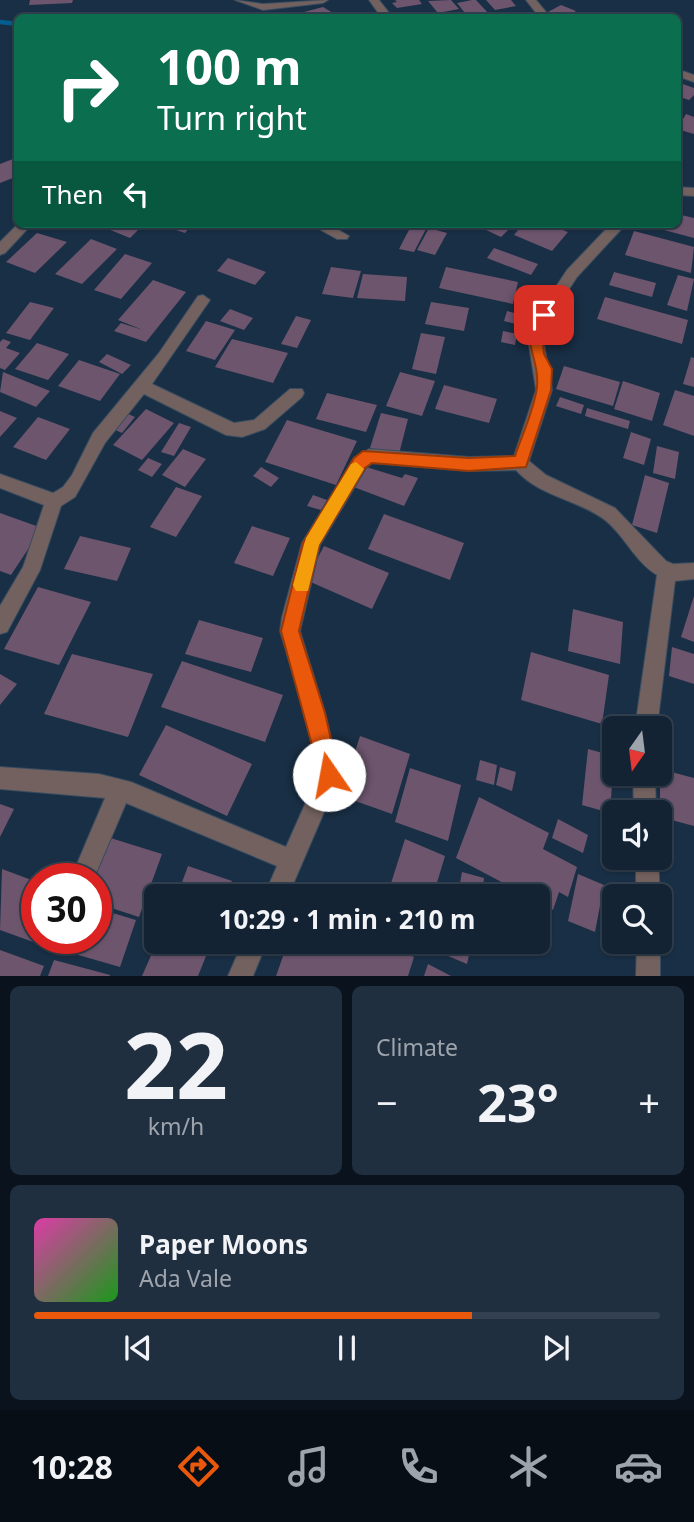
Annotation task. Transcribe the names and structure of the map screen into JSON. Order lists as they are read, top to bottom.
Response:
{
  "north": "bottom",
  "page": {
    "turn": ["100 m", "Turn right"],
    "then": "Then",
    "limit": "30",
    "trip": "10:29 · 1 min · 210 m",
    "tile": [
      ["22", "km/h"],
      "Climate"
    ],
    "heat": ["−", "23°", "+"],
    "song": ["Paper Moons", "Ada Vale"],
    "tabs": "10:28"
  }
}
